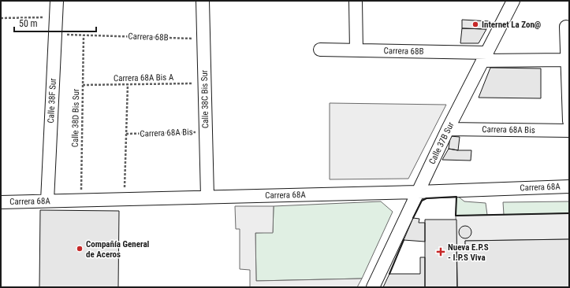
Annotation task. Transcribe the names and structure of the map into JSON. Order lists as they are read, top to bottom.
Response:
{
  "streets": {
    "street": [
      "Carrera 68B",
      "Calle 38C Bis Sur",
      "Calle 38F Sur",
      "Carrera 68A Bis",
      "Calle 37B Sur",
      "Carrera 68A"
    ],
    "path": ["Carrera 68A Bis A", "Calle 38D Bis Sur"]
  },
  "crossings": [
    ["Carrera 68B", "Calle 38C Bis Sur"],
    ["Carrera 68B", "Calle 38F Sur"],
    ["Carrera 68B", "Calle 38D Bis Sur"],
    ["Carrera 68B", "Calle 37B Sur"],
    ["Carrera 68A Bis A", "Calle 38C Bis Sur"],
    ["Carrera 68A Bis A", "Calle 38D Bis Sur"],
    ["Calle 38C Bis Sur", "Carrera 68A Bis"],
    ["Calle 38C Bis Sur", "Carrera 68A"],
    ["Calle 38F Sur", "Carrera 68A"],
    ["Calle 38D Bis Sur", "Carrera 68A"],
    ["Carrera 68A Bis", "Calle 37B Sur"],
    ["Calle 37B Sur", "Carrera 68A"]
  ],
  "places": {
    "other": ["Internet La Zon@", "Compañía General de Aceros"],
    "health": ["Nueva E.P.S - I.P.S Viva"]
  },
  "scale_bar": "50 m"
}
